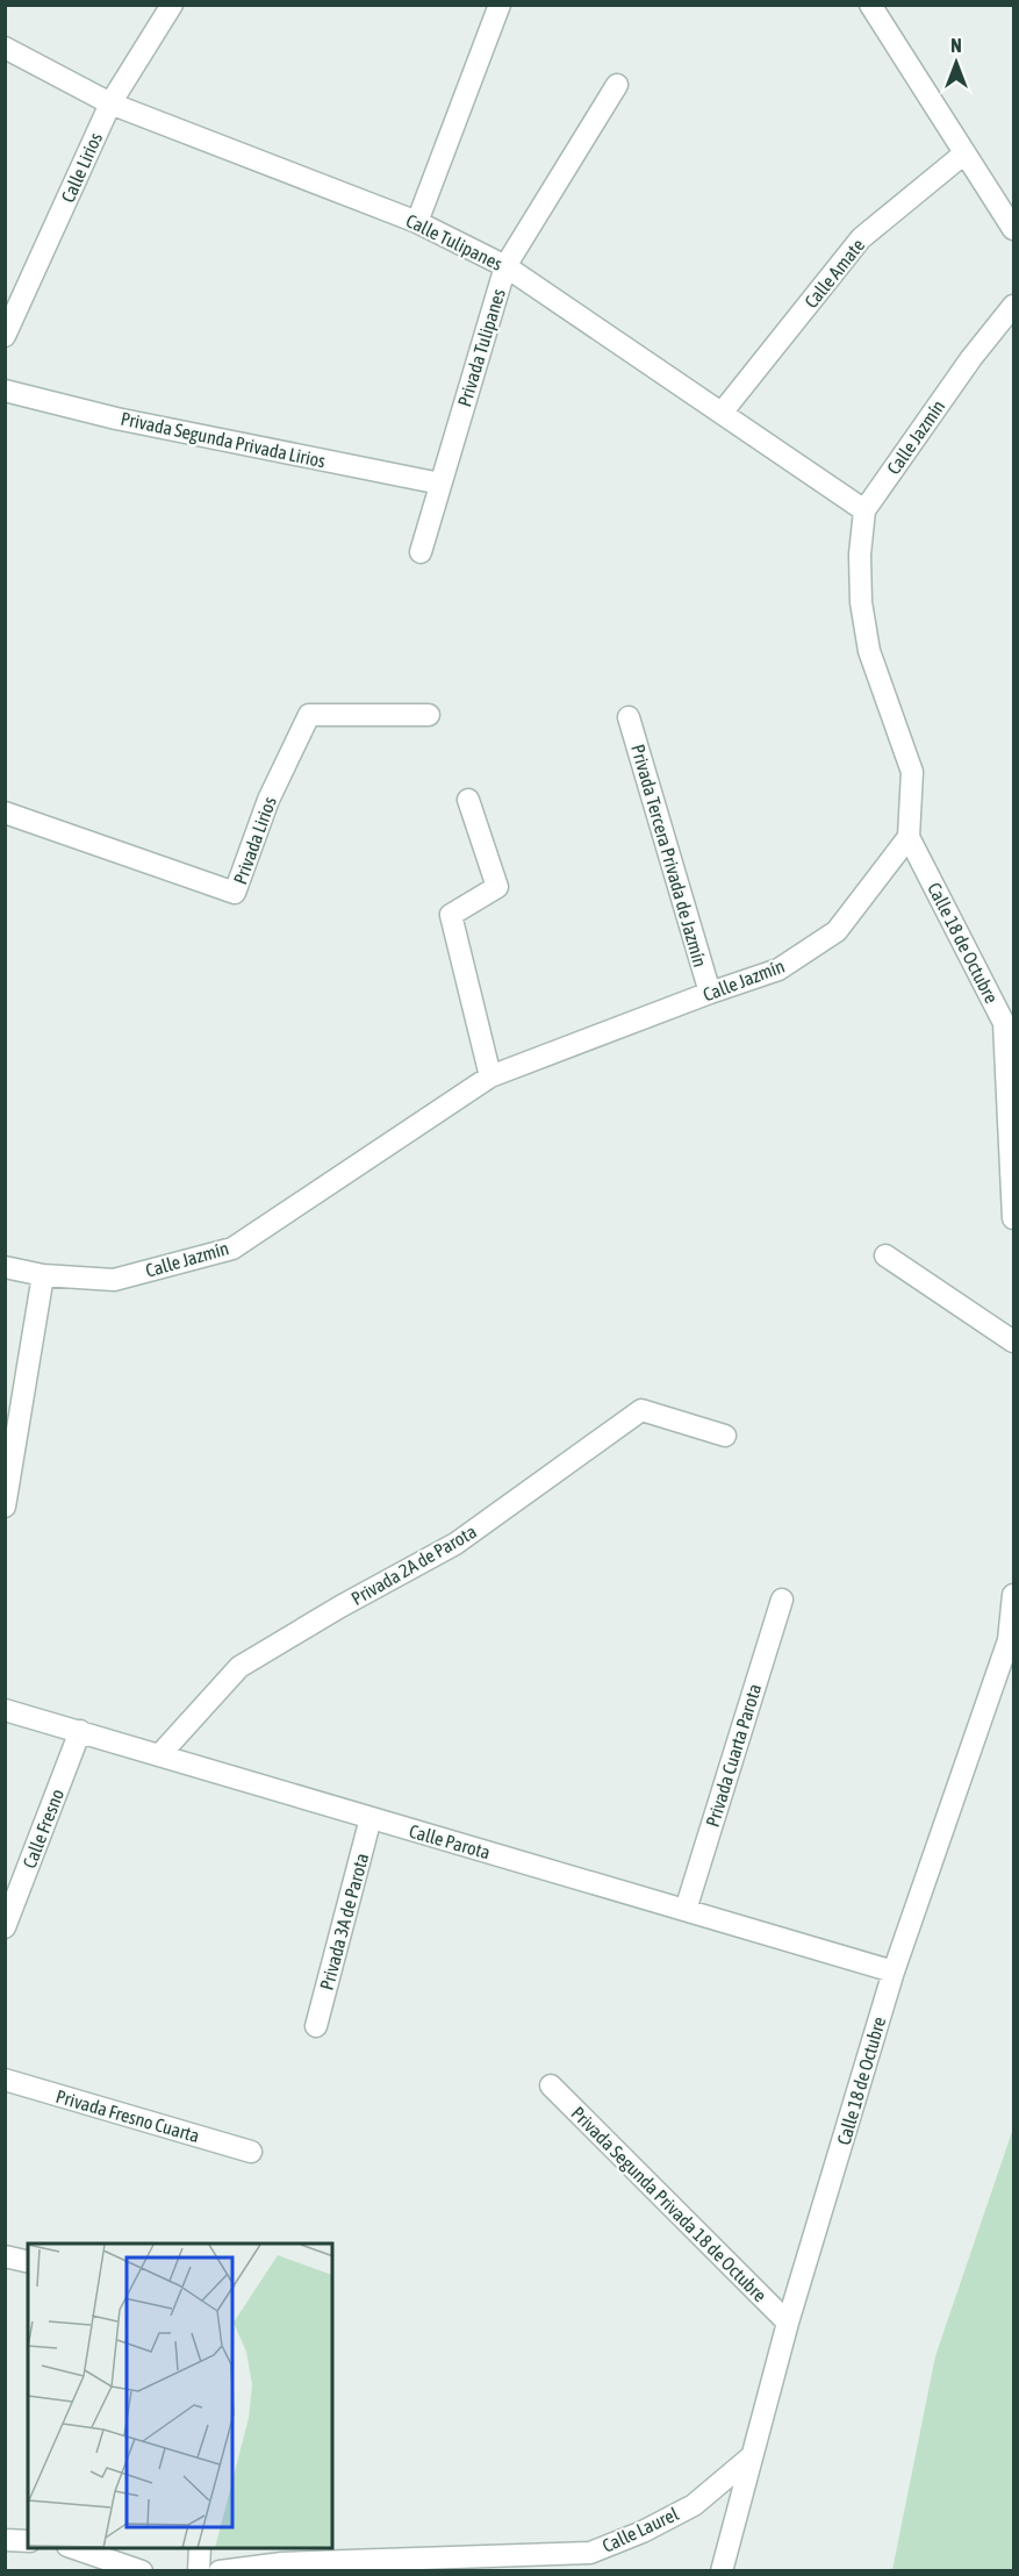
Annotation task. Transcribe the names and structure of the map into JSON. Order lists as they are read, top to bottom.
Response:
{
  "streets": {
    "street": [
      "Calle Lirios",
      "Calle Tulipanes",
      "Calle Amate",
      "Privada Tulipanes",
      "Calle Jazmín",
      "Privada Segunda Privada Lirios",
      "Privada Lirios",
      "Privada Tercera Privada de Jazmín",
      "Calle 18 de Octubre",
      "Privada 2A de Parota",
      "Privada Cuarta Parota",
      "Calle Fresno",
      "Calle Parota",
      "Privada 3A de Parota",
      "Privada Fresno Cuarta",
      "Privada Segunda Privada 18 de Octubre",
      "Calle Laurel"
    ]
  },
  "crossings": [
    ["Calle Lirios", "Calle Tulipanes"],
    ["Calle Tulipanes", "Calle Amate"],
    ["Calle Tulipanes", "Privada Tulipanes"],
    ["Calle Tulipanes", "Calle Jazmín"],
    ["Privada Tulipanes", "Privada Segunda Privada Lirios"],
    ["Calle Jazmín", "Privada Tercera Privada de Jazmín"],
    ["Calle Jazmín", "Calle 18 de Octubre"],
    ["Calle 18 de Octubre", "Calle Parota"],
    ["Calle 18 de Octubre", "Privada Segunda Privada 18 de Octubre"],
    ["Calle 18 de Octubre", "Calle Laurel"],
    ["Privada 2A de Parota", "Calle Parota"],
    ["Privada Cuarta Parota", "Calle Parota"],
    ["Calle Fresno", "Calle Parota"],
    ["Calle Parota", "Privada 3A de Parota"]
  ],
  "north": "top"
}
